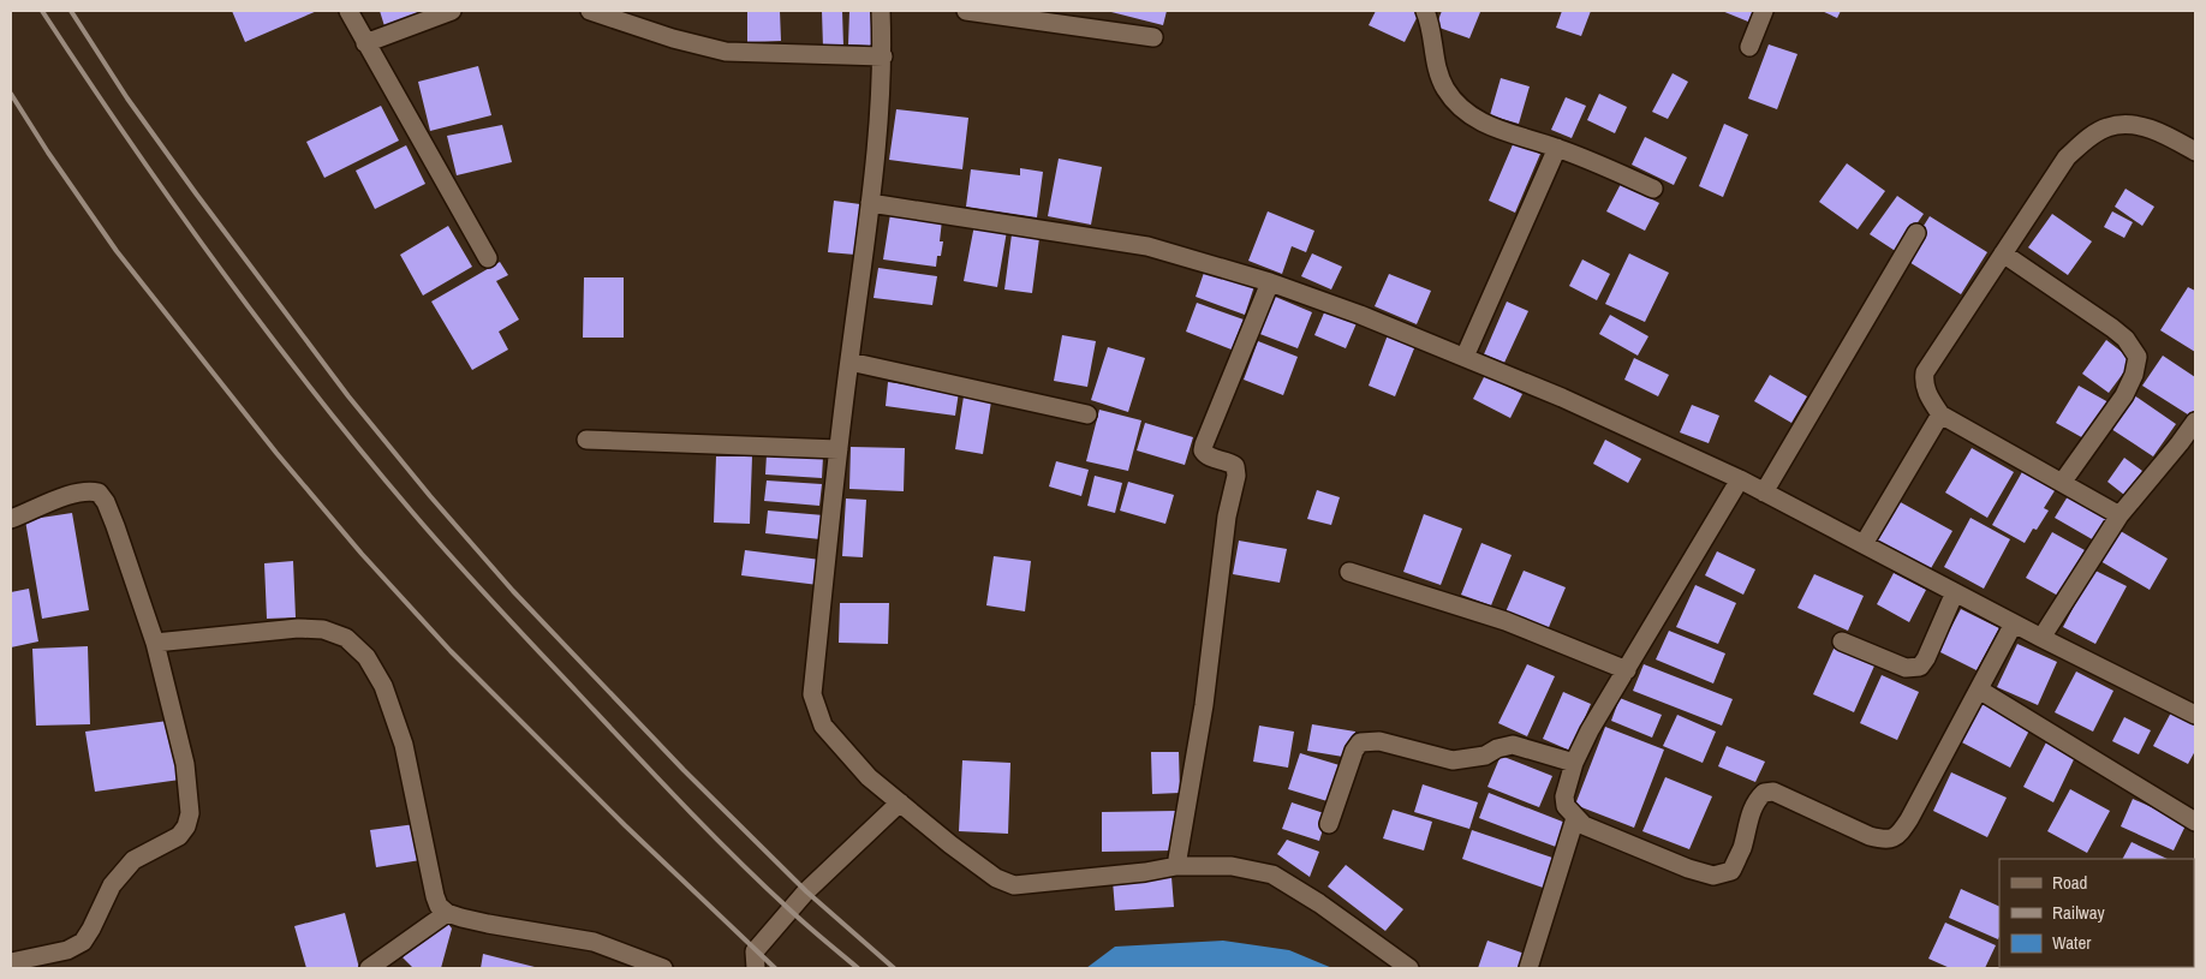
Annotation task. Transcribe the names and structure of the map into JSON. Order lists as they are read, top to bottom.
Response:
{
  "legend": ["Road", "Railway", "Water"]
}
